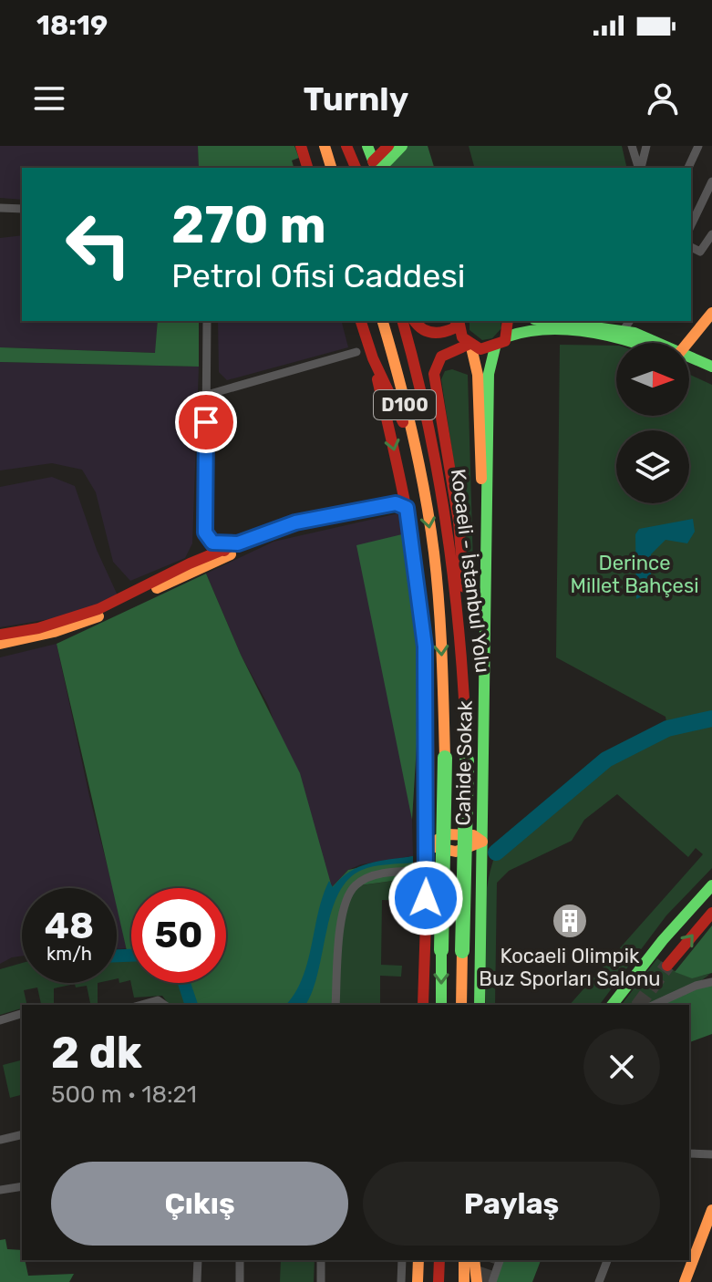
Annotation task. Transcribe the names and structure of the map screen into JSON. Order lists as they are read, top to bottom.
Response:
{
  "streets": {
    "main road": ["D100", "Kocaeli - İstanbul Yolu", "Cahide Sokak"]
  },
  "parks": ["Derince Millet Bahçesi"],
  "places": {
    "building": ["Kocaeli Olimpik Buz Sporları Salonu"]
  },
  "north": "right",
  "page": {
    "status": "18:19",
    "header": "Turnly",
    "turn": ["270 m", "Petrol Ofisi Caddesi"],
    "speed": "48 km/h",
    "limit": "50",
    "heading": ["2 dk", "500 m · 18:21"],
    "buttons": ["Çıkış", "Paylaş"]
  }
}
